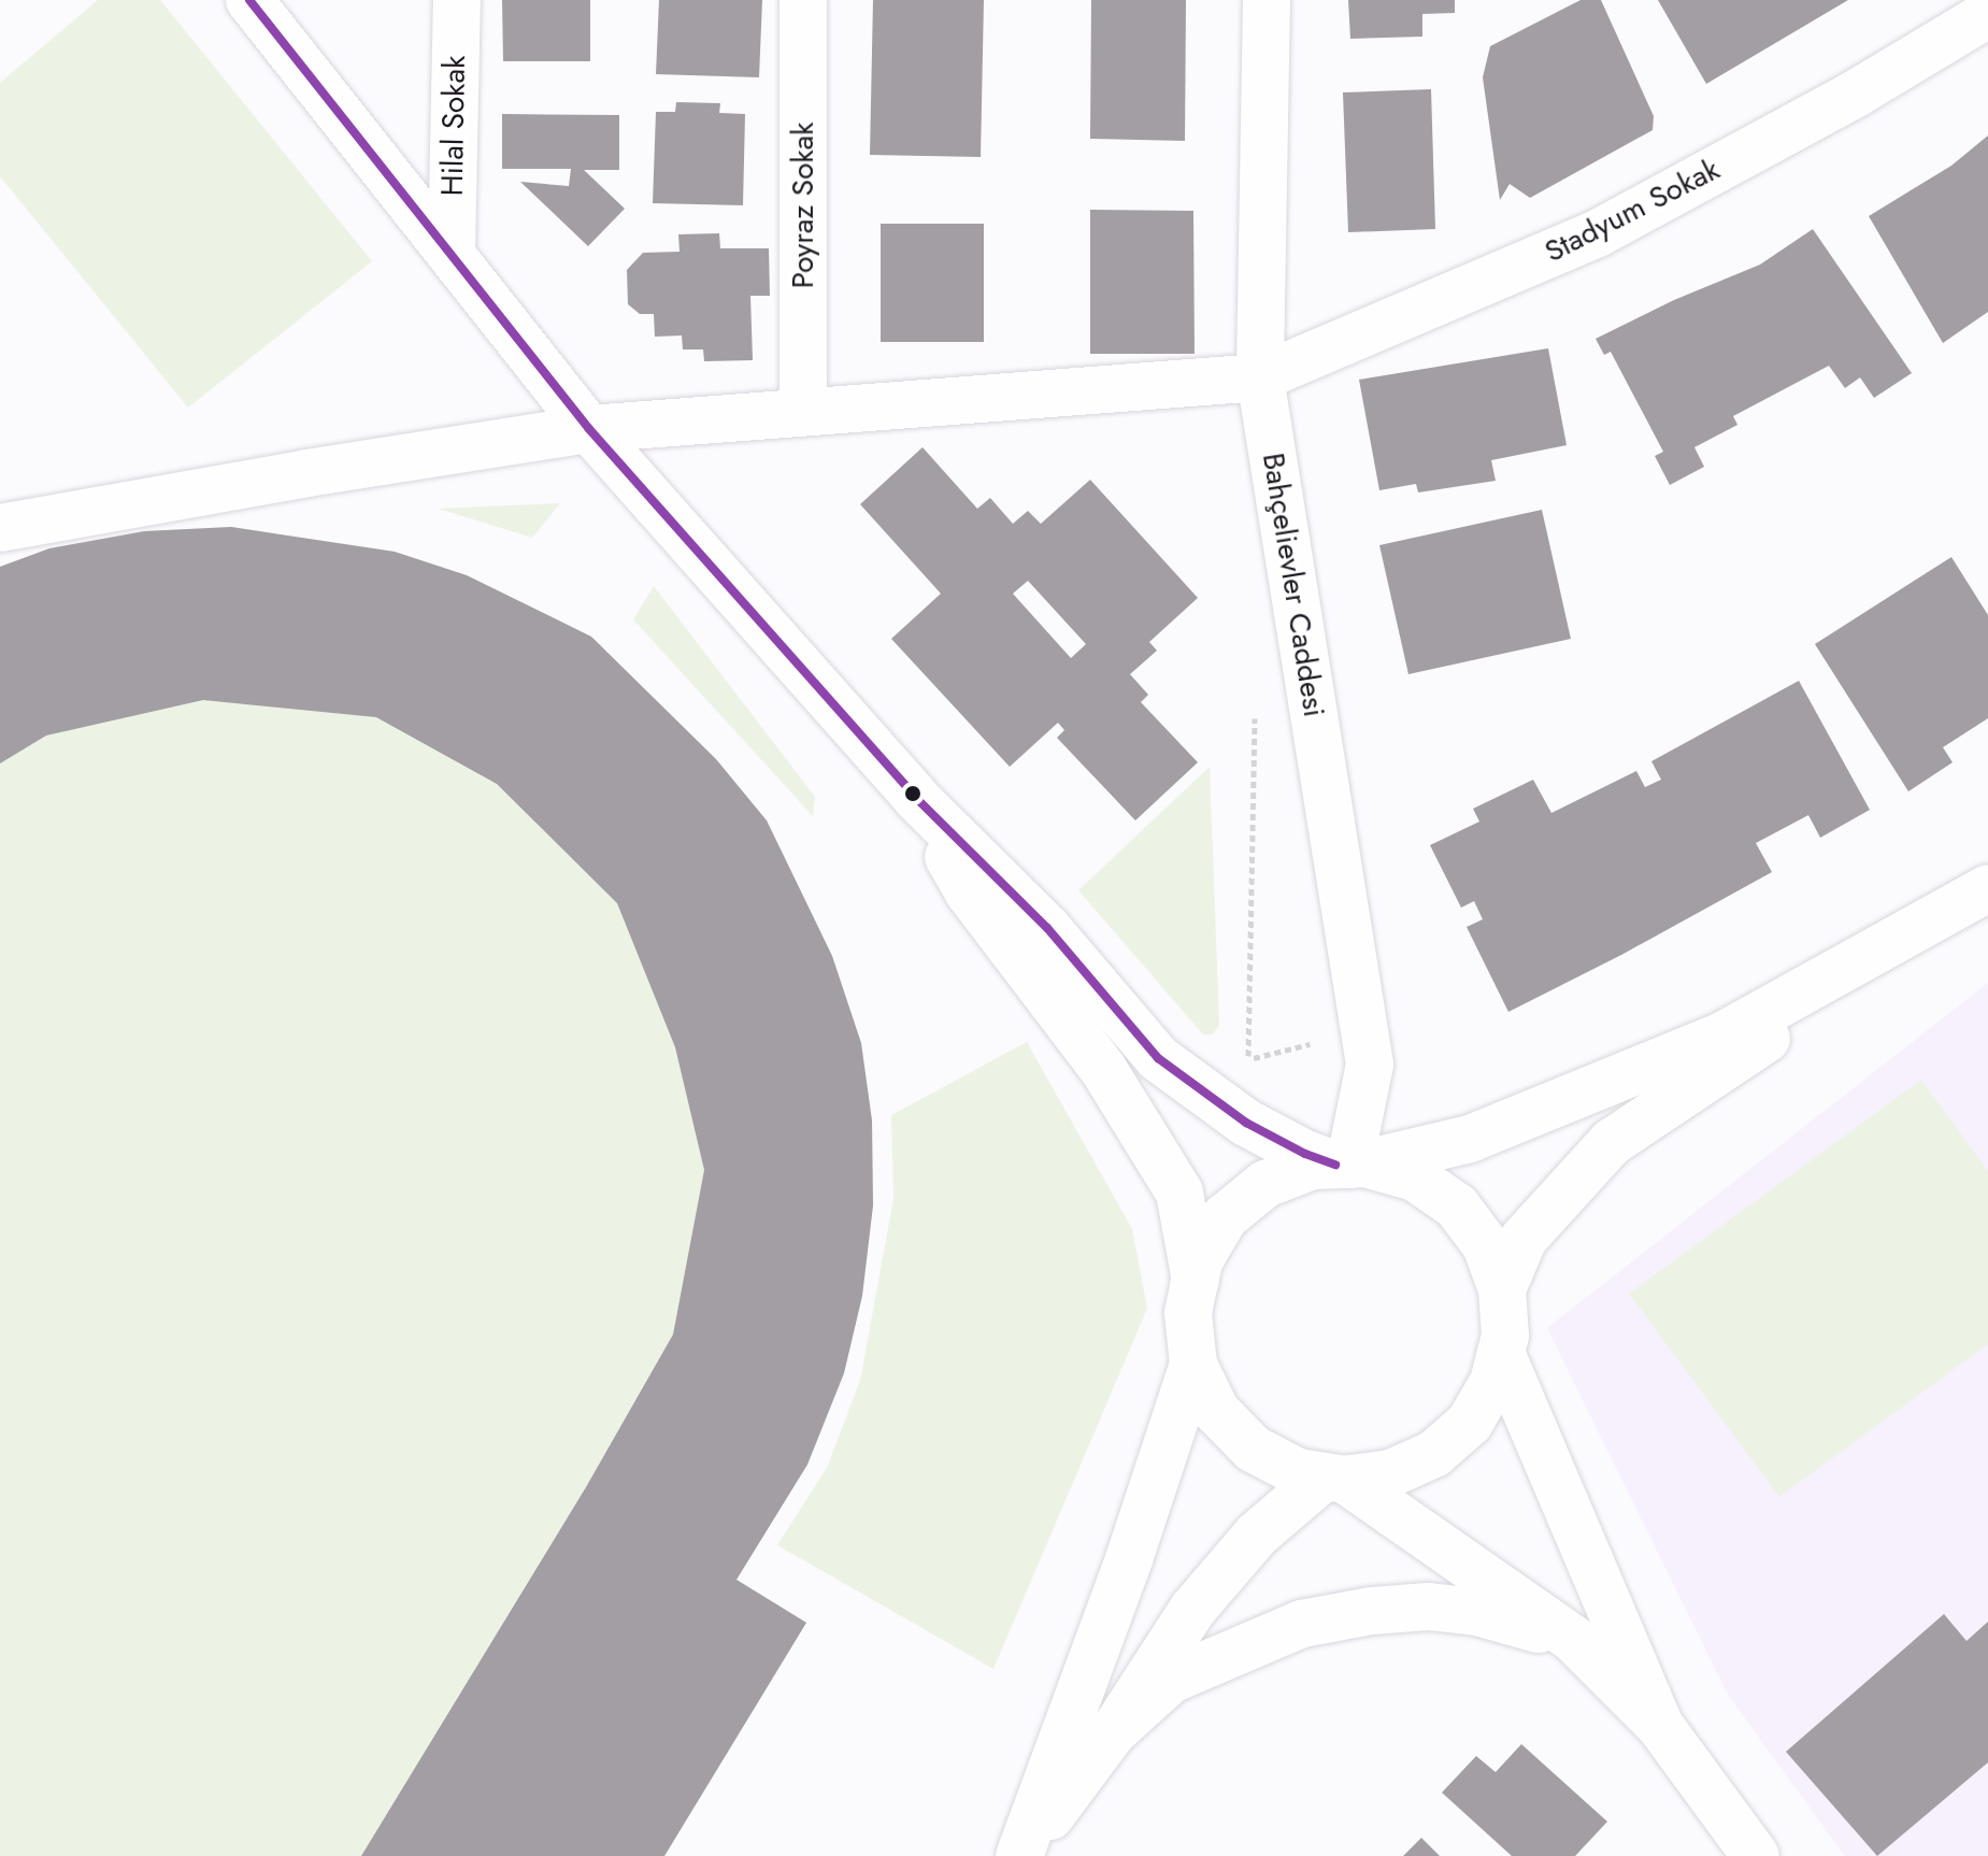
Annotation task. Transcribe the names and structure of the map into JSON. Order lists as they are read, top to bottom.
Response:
{
  "streets": {
    "main road": [
      "Hilal Sokak",
      "Poyraz Sokak",
      "Stadyum Sokak",
      "Bahçelievler Caddesi"
    ]
  },
  "crossings": [
    ["Poyraz Sokak", "Stadyum Sokak"],
    ["Stadyum Sokak", "Bahçelievler Caddesi"]
  ]
}
